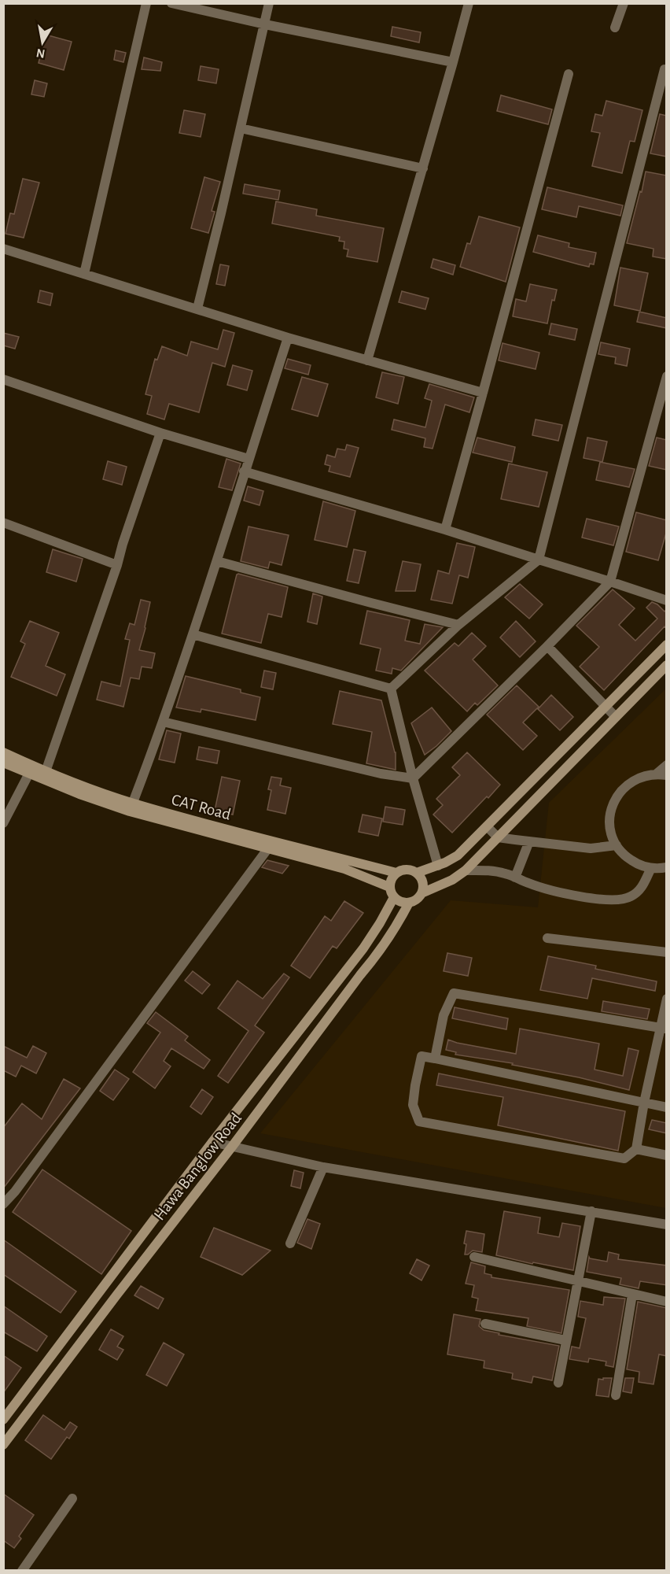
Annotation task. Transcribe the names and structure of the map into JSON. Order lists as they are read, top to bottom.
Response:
{
  "streets": {
    "street": ["CAT Road", "Hawa Banglow Road"]
  },
  "crossings": [
    ["CAT Road", "Hawa Banglow Road"]
  ],
  "north": "bottom"
}
